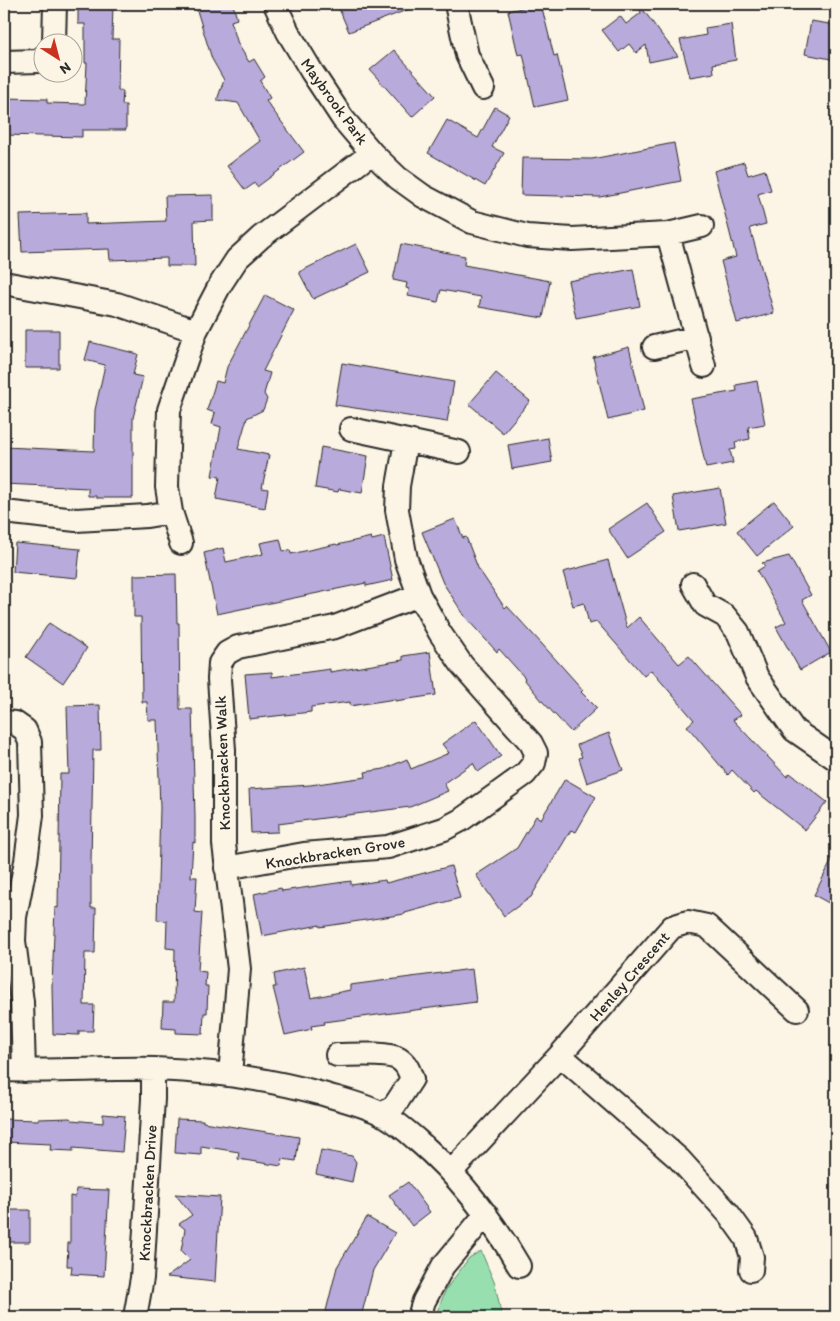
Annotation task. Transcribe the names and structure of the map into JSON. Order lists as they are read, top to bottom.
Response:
{
  "streets": {
    "street": [
      "Maybrook Park",
      "Knockbracken Walk",
      "Knockbracken Grove",
      "Henley Crescent",
      "Knockbracken Drive"
    ]
  },
  "crossings": [
    ["Knockbracken Walk", "Knockbracken Grove"]
  ],
  "north": "bottom right"
}
